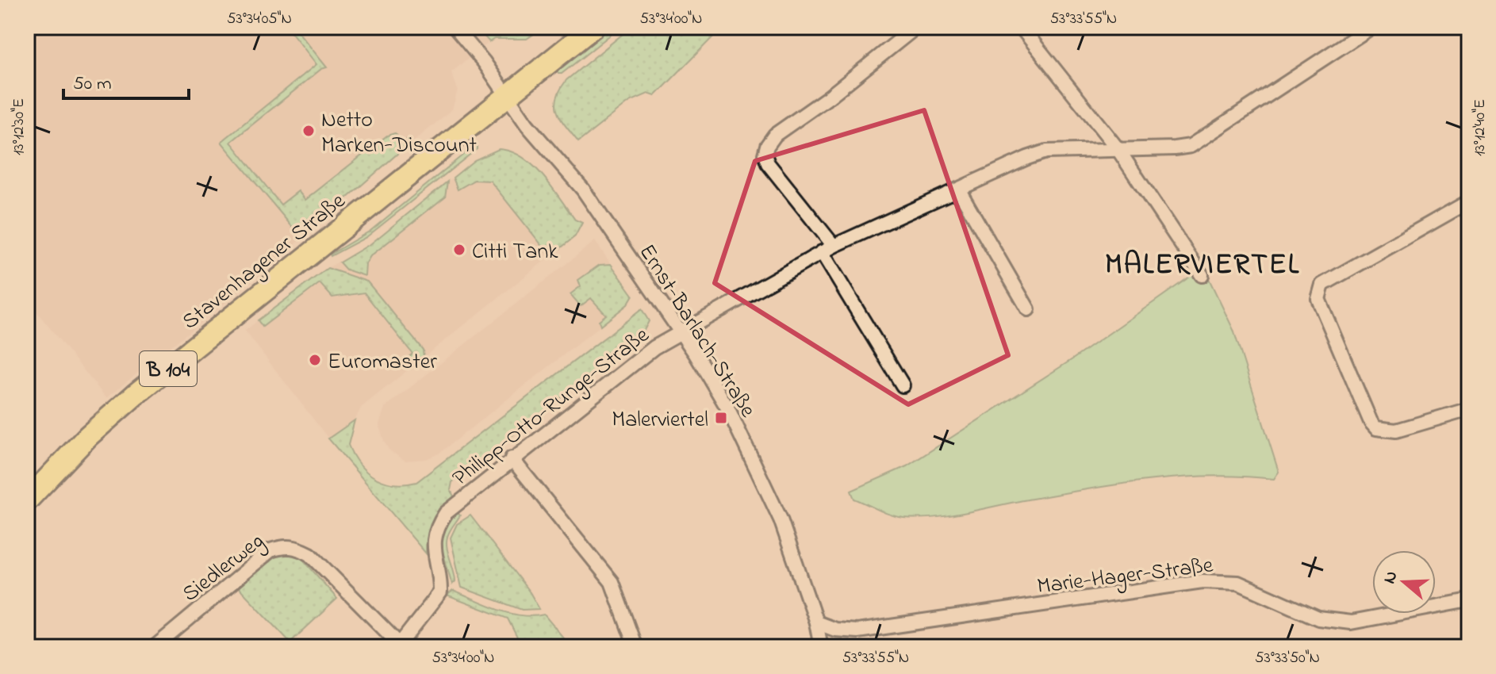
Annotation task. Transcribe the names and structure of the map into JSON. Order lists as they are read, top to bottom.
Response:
{
  "streets": {
    "main road": ["Stavenhagener Straße", "B 104"],
    "street": [
      "Ernst-Barlach-Straße",
      "Philipp-Otto-Runge-Straße",
      "Siedlerweg",
      "Marie-Hager-Straße"
    ]
  },
  "crossings": [
    ["Stavenhagener Straße", "Ernst-Barlach-Straße"],
    ["Ernst-Barlach-Straße", "Philipp-Otto-Runge-Straße"],
    ["Ernst-Barlach-Straße", "Marie-Hager-Straße"],
    ["Philipp-Otto-Runge-Straße", "Siedlerweg"]
  ],
  "districts": ["MALERVIERTEL"],
  "places": {
    "other": ["Netto Marken-Discount", "Citti Tank", "Euromaster"],
    "transit": ["Malerviertel"]
  },
  "scale_bar": "50 m",
  "north": "left",
  "coordinates": [
    "53°34'05\"N",
    "53°34'00\"N",
    "53°33'55\"N",
    "13°12'30\"E",
    "13°12'40\"E",
    "53°33'50\"N"
  ]
}
